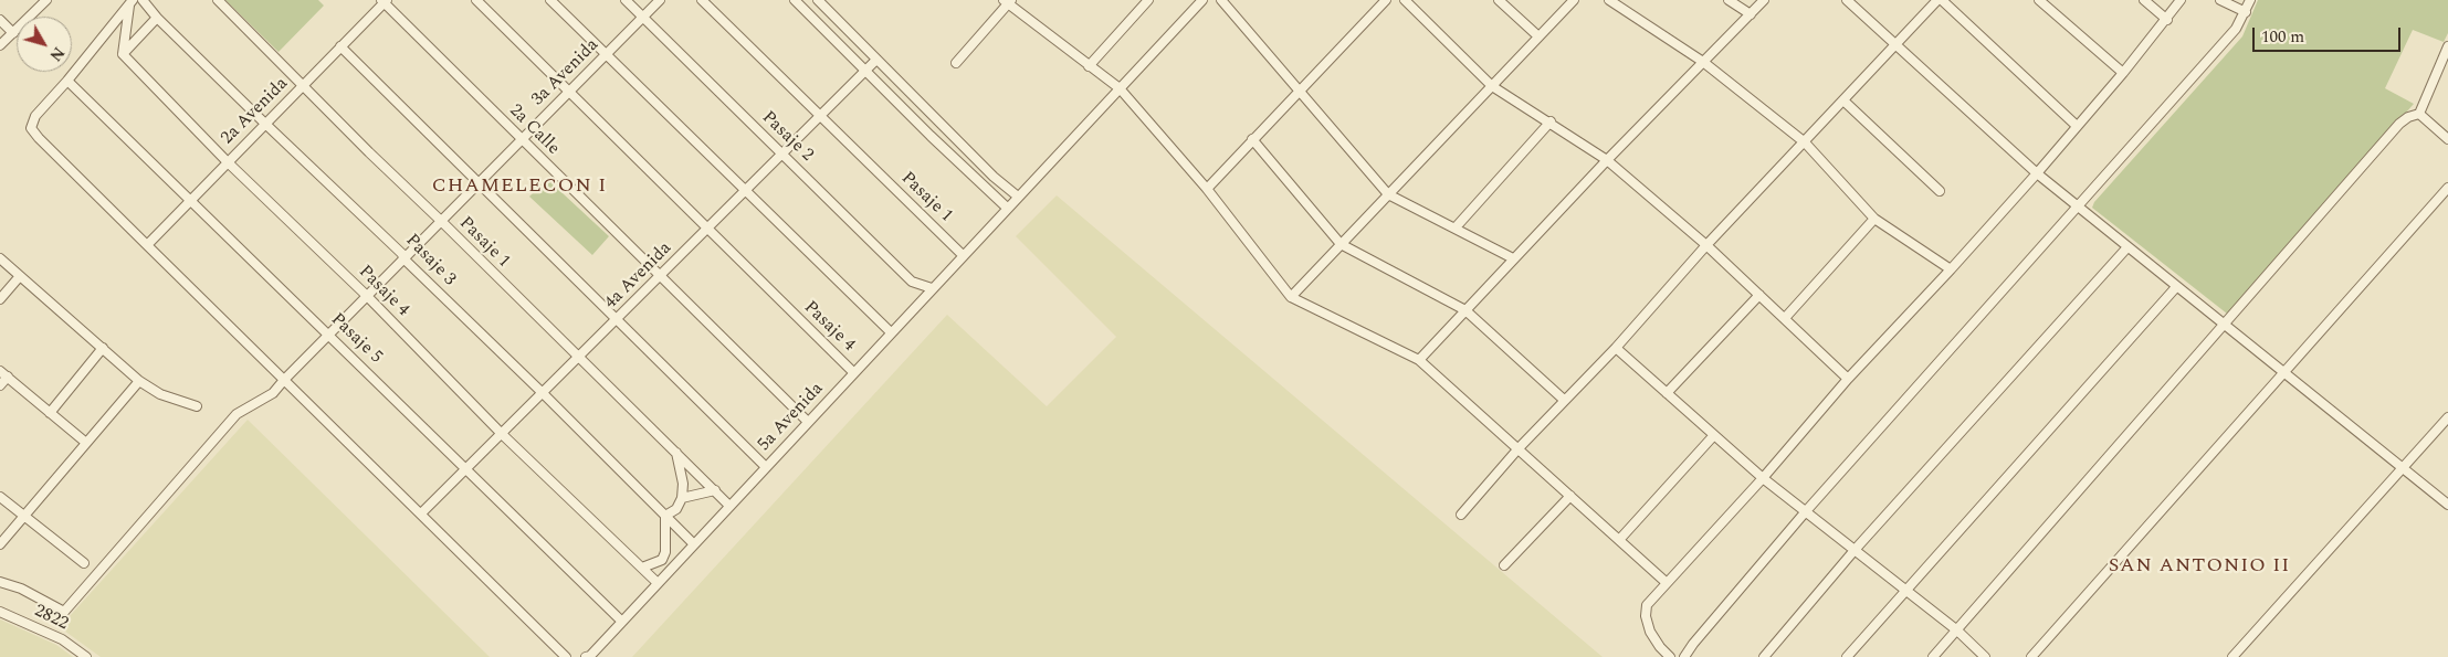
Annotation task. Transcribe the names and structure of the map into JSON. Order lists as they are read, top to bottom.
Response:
{
  "streets": {
    "street": [
      "3a Avenida",
      "2a Avenida",
      "2a Calle",
      "Pasaje 2",
      "Pasaje 1",
      "Pasaje 3",
      "4a Avenida",
      "Pasaje 4",
      "Pasaje 5",
      "5a Avenida",
      "2822"
    ]
  },
  "crossings": [
    ["3a Avenida", "2a Calle"],
    ["3a Avenida", "Pasaje 2"],
    ["3a Avenida", "Pasaje 1"],
    ["3a Avenida", "Pasaje 3"],
    ["3a Avenida", "Pasaje 4"],
    ["3a Avenida", "Pasaje 5"],
    ["2a Avenida", "2a Calle"],
    ["2a Avenida", "Pasaje 1"],
    ["2a Avenida", "Pasaje 3"],
    ["2a Avenida", "Pasaje 4"],
    ["2a Avenida", "Pasaje 5"],
    ["2a Calle", "4a Avenida"],
    ["2a Calle", "5a Avenida"],
    ["Pasaje 2", "4a Avenida"],
    ["Pasaje 2", "5a Avenida"],
    ["Pasaje 1", "4a Avenida"],
    ["Pasaje 1", "5a Avenida"],
    ["Pasaje 3", "4a Avenida"],
    ["Pasaje 3", "5a Avenida"],
    ["4a Avenida", "Pasaje 4"],
    ["4a Avenida", "Pasaje 5"],
    ["Pasaje 4", "5a Avenida"],
    ["Pasaje 5", "5a Avenida"]
  ],
  "districts": ["CHAMELECON I", "SAN ANTONIO II"],
  "scale_bar": "100 m",
  "north": "bottom right"
}
